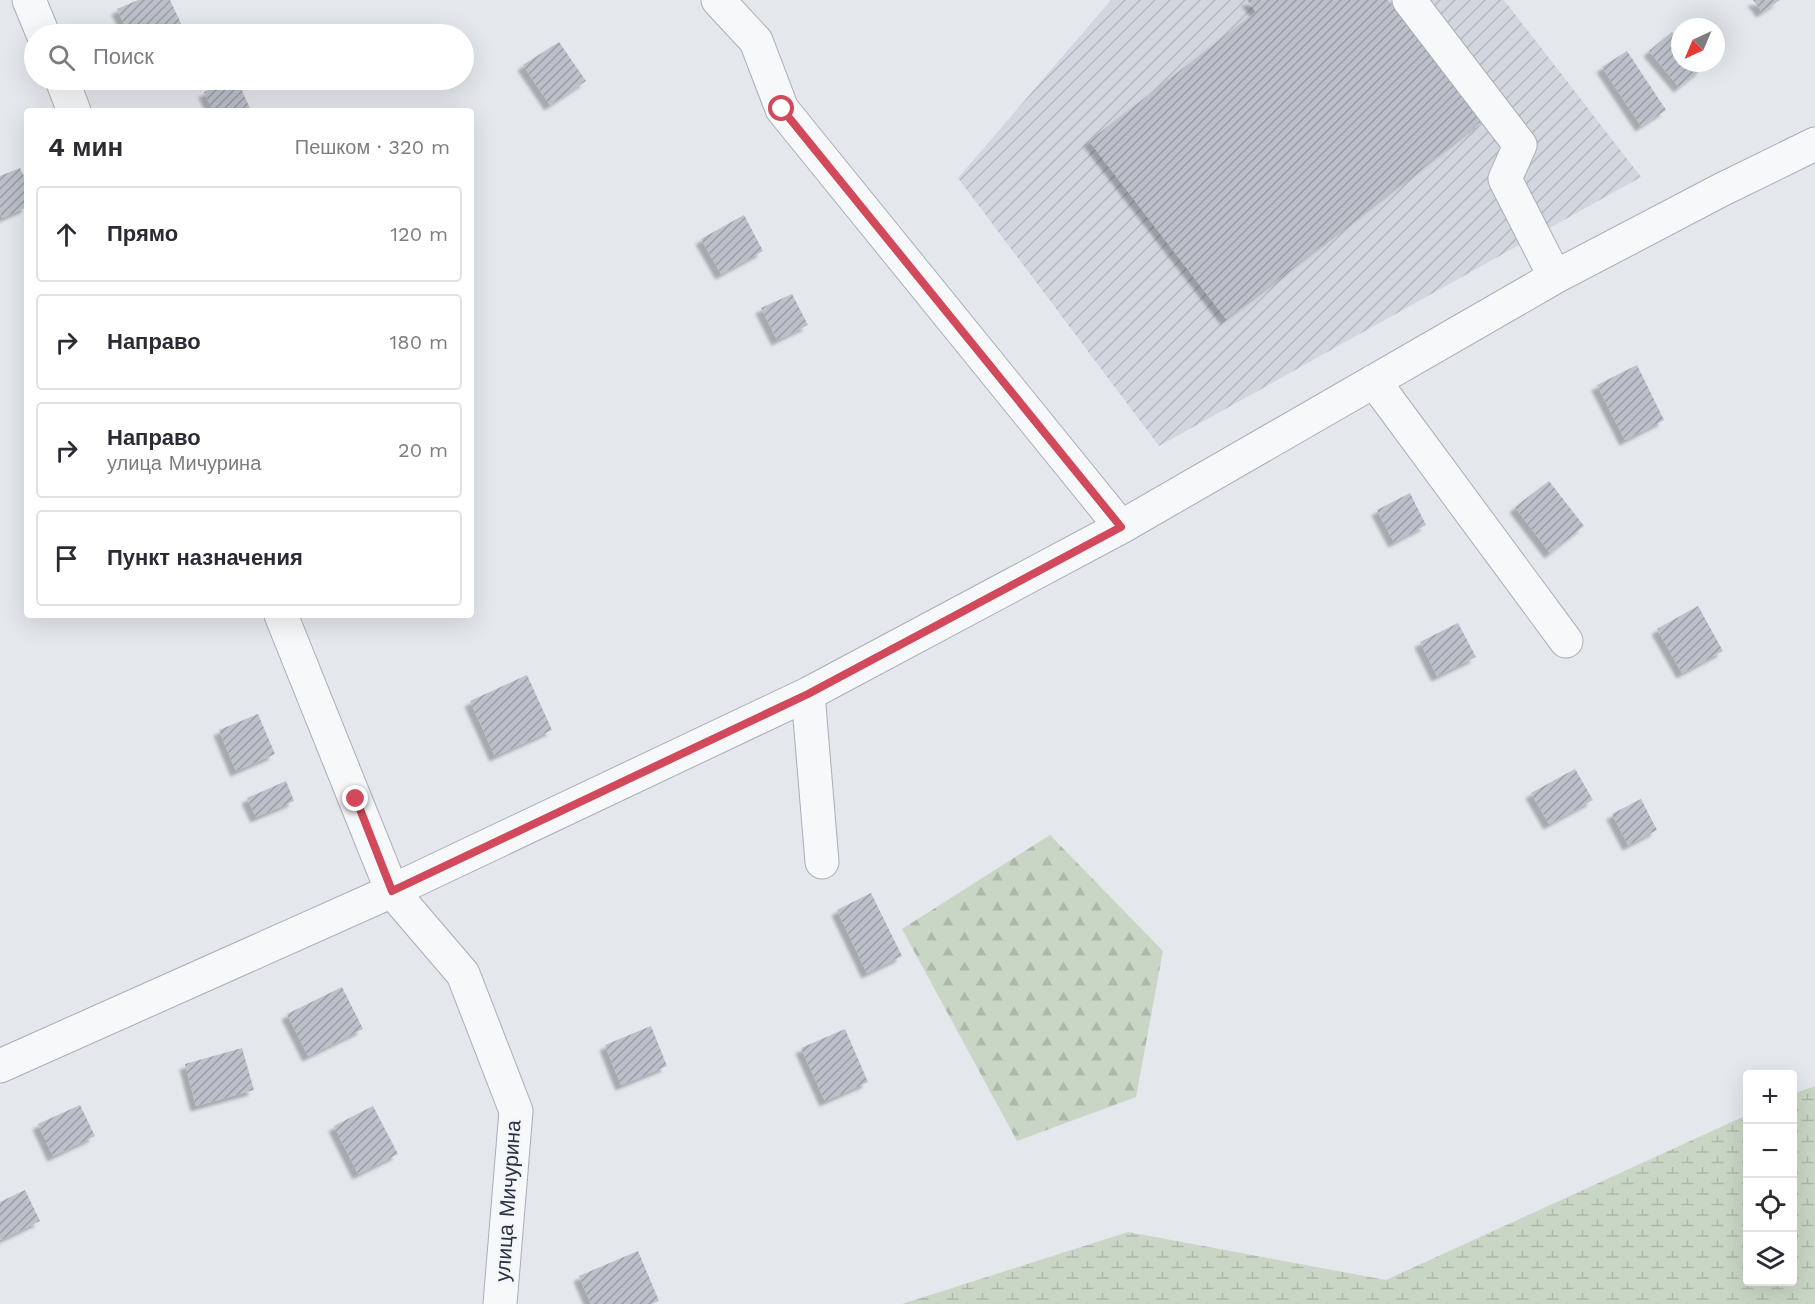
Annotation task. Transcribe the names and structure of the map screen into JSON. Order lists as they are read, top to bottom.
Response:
{
  "streets": {
    "street": ["улица Мичурина"]
  },
  "north": "bottom left",
  "page": {
    "search": "Поиск",
    "heading": ["4 мин", "Пешком · 320 m"],
    "list": [
      ["Прямо", "120 m"],
      ["Направо", "180 m"],
      ["Направо", "улица Мичурина", "20 m"],
      "Пункт назначения"
    ],
    "map_buttons": ["+", "−"]
  }
}
